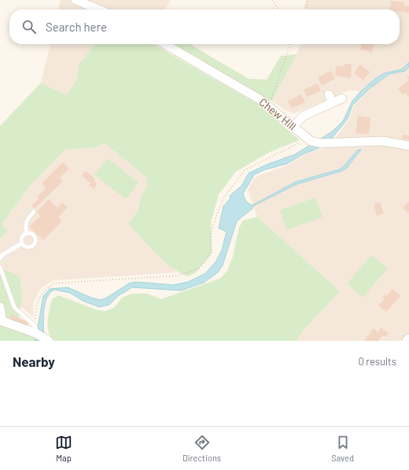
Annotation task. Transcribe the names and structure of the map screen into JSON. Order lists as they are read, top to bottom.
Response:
{
  "streets": {
    "street": ["Chew Hill"]
  },
  "page": {
    "search": "Search here",
    "heading": ["Nearby", "0 results"],
    "nav": ["Map", "Directions", "Saved"]
  }
}
